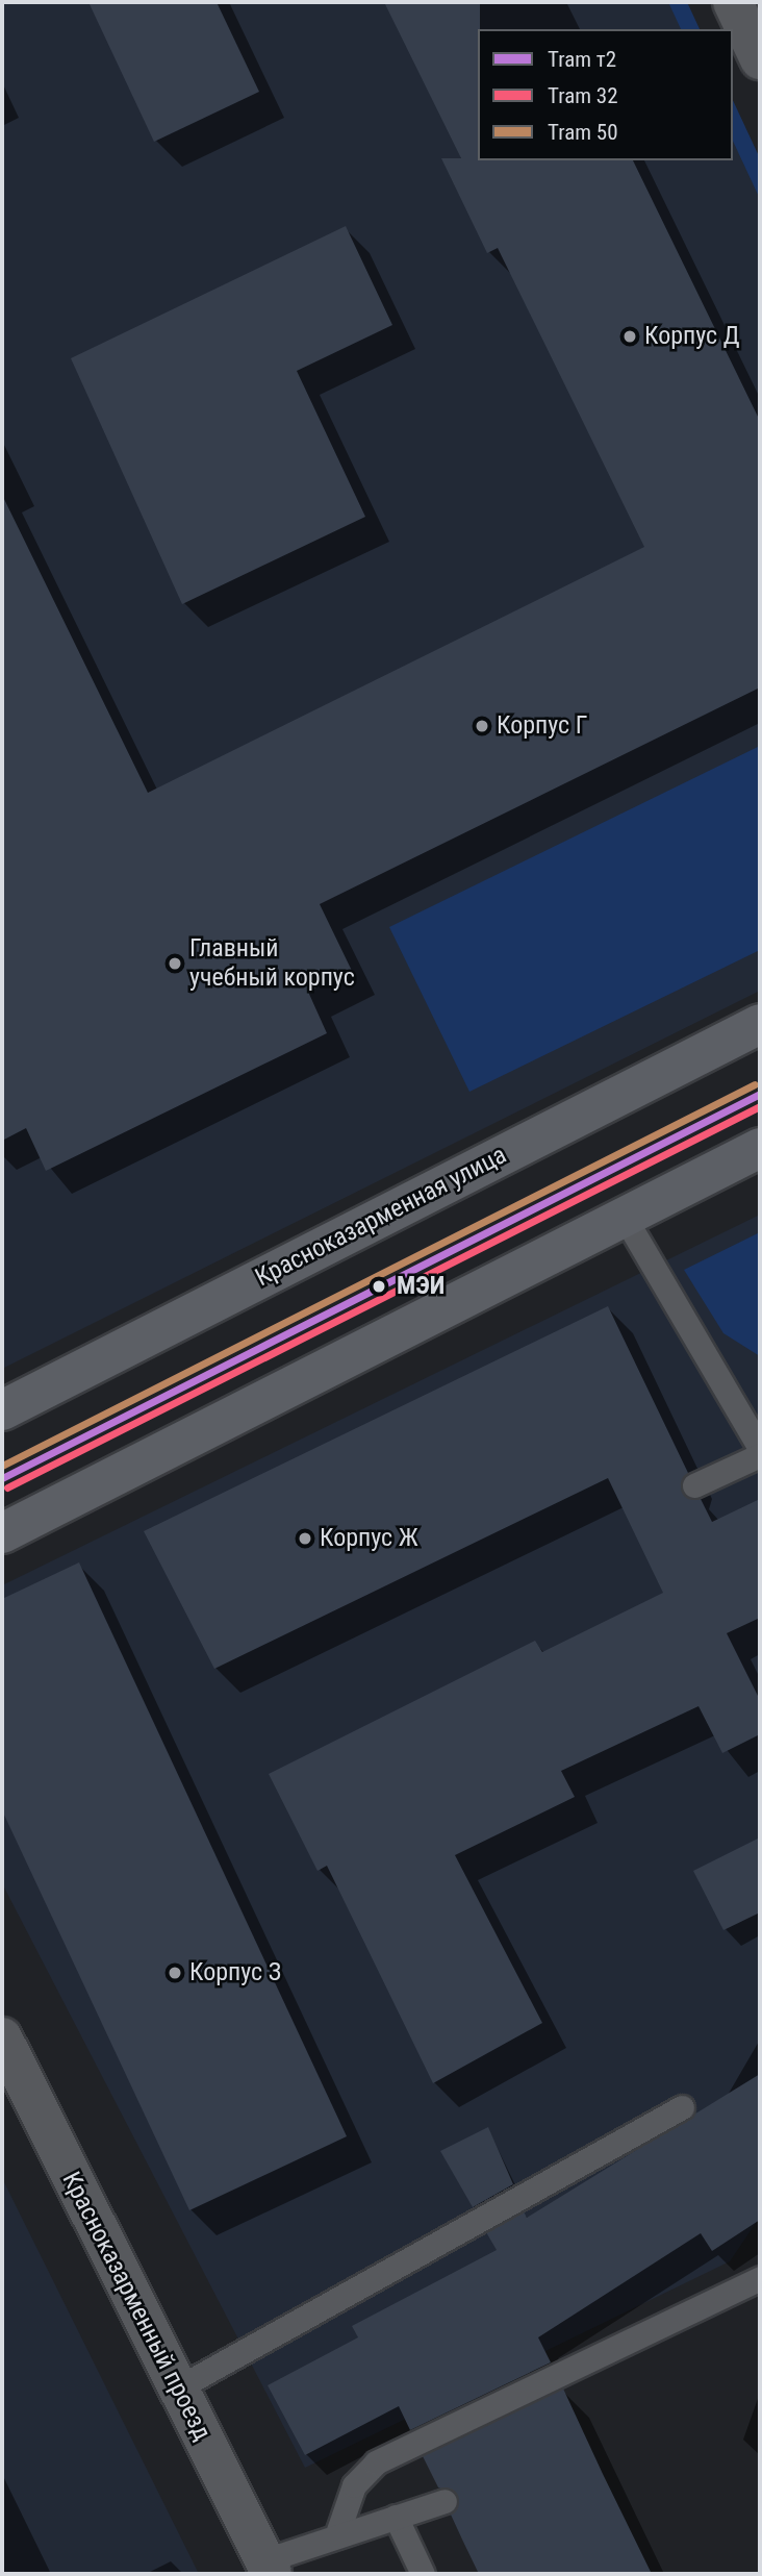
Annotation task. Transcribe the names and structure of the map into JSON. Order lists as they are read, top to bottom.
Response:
{
  "streets": {
    "main road": ["Красноказарменная улица"],
    "street": ["Красноказарменный проезд"]
  },
  "places": [
    "Корпус Д",
    "Корпус Г",
    "Главный учебный корпус",
    "МЭИ",
    "Корпус Ж",
    "Корпус З"
  ],
  "lines": ["tram line 50", "tram line т2", "tram line 32"],
  "legend": ["Tram т2", "Tram 32", "Tram 50"]
}
